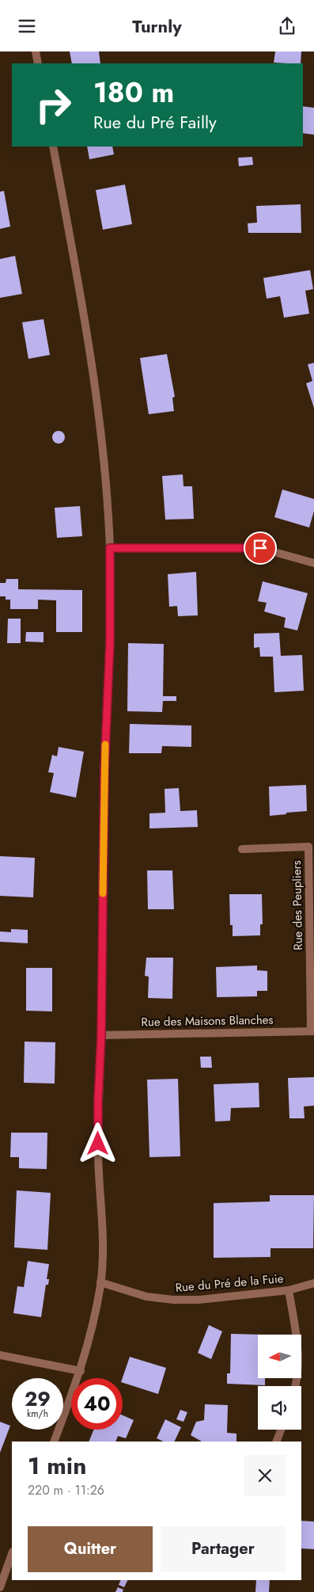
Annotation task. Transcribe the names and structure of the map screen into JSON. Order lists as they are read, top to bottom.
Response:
{
  "streets": {
    "street": ["Rue des Peupliers", "Rue des Maisons Blanches", "Rue du Pré de la Fuie"]
  },
  "crossings": [
    ["Rue des Peupliers", "Rue des Maisons Blanches"]
  ],
  "north": "left",
  "page": {
    "header": "Turnly",
    "turn": ["180 m", "Rue du Pré Failly"],
    "speed": "29 km/h",
    "limit": "40",
    "heading": ["1 min", "220 m · 11:26"],
    "buttons": ["Quitter", "Partager"]
  }
}
